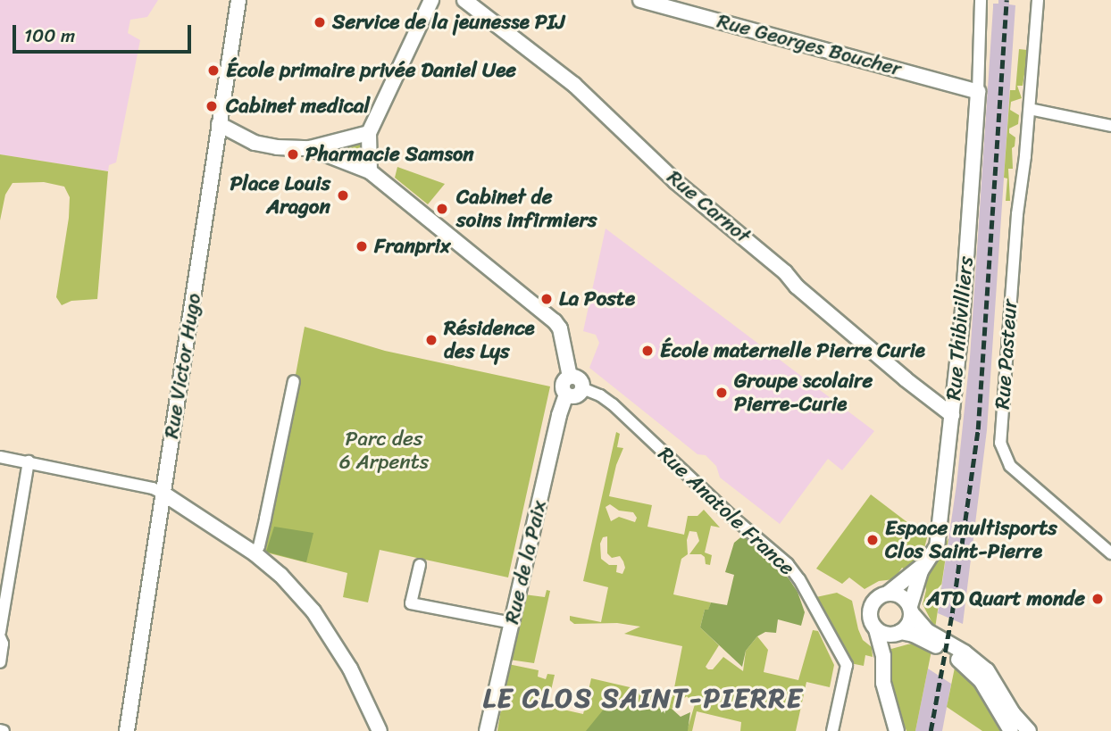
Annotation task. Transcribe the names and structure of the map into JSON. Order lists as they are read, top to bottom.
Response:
{
  "streets": {
    "street": [
      "Rue Georges Boucher",
      "Rue Carnot",
      "Rue Thibivilliers",
      "Rue Pasteur",
      "Rue Victor Hugo",
      "Rue Anatole France",
      "Rue de la Paix"
    ]
  },
  "crossings": [
    ["Rue Georges Boucher", "Rue Thibivilliers"],
    ["Rue Carnot", "Rue Thibivilliers"],
    ["Rue Anatole France", "Rue de la Paix"]
  ],
  "districts": ["LE CLOS SAINT-PIERRE"],
  "parks": ["Parc des 6 Arpents"],
  "places": [
    "Service de la jeunesse PIJ",
    "École primaire privée Daniel Uee",
    "Cabinet medical",
    "Pharmacie Samson",
    "Place Louis Aragon",
    "Cabinet de soins infirmiers",
    "Franprix",
    "La Poste",
    "Résidence des Lys",
    "École maternelle Pierre Curie",
    "Groupe scolaire Pierre-Curie",
    "Espace multisports Clos Saint-Pierre",
    "ATD Quart monde"
  ],
  "scale_bar": "100 m"
}
